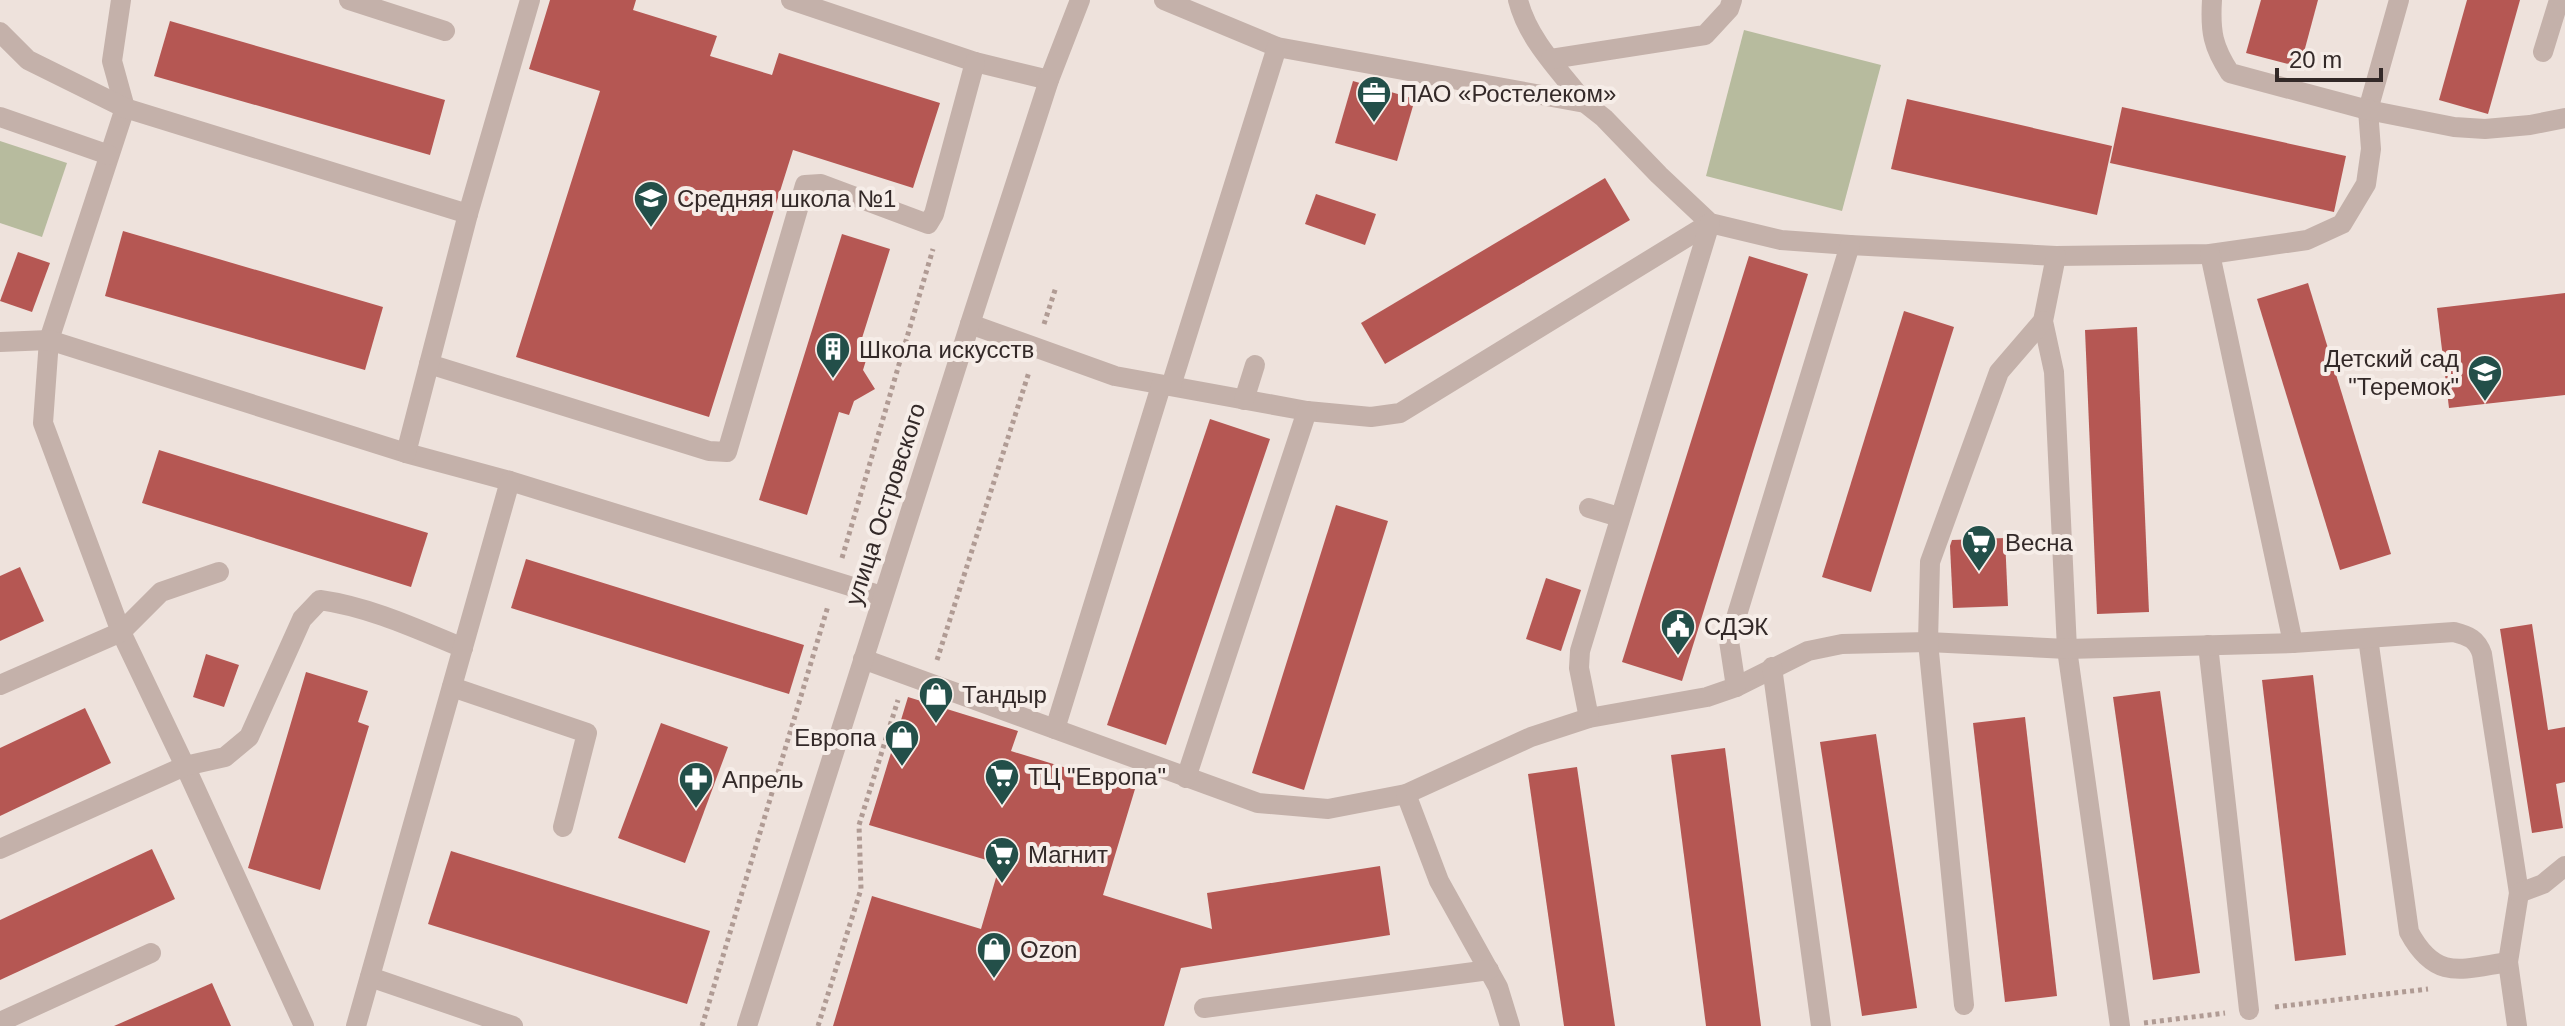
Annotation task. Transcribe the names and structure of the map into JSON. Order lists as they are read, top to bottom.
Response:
{
  "streets": {
    "street": ["улица Островского"]
  },
  "places": {
    "office": ["ПАО «Ростелеком»"],
    "school or university": ["Средняя школа №1", "Детский сад \"Теремок\""],
    "building": ["Школа искусств"],
    "supermarket": ["Весна", "ТЦ \"Европа\"", "Магнит"],
    "public building": ["СДЭК"],
    "shop": ["Тандыр", "Европа", "Ozon"],
    "pharmacy": ["Апрель"]
  },
  "scale_bar": "20 m"
}
